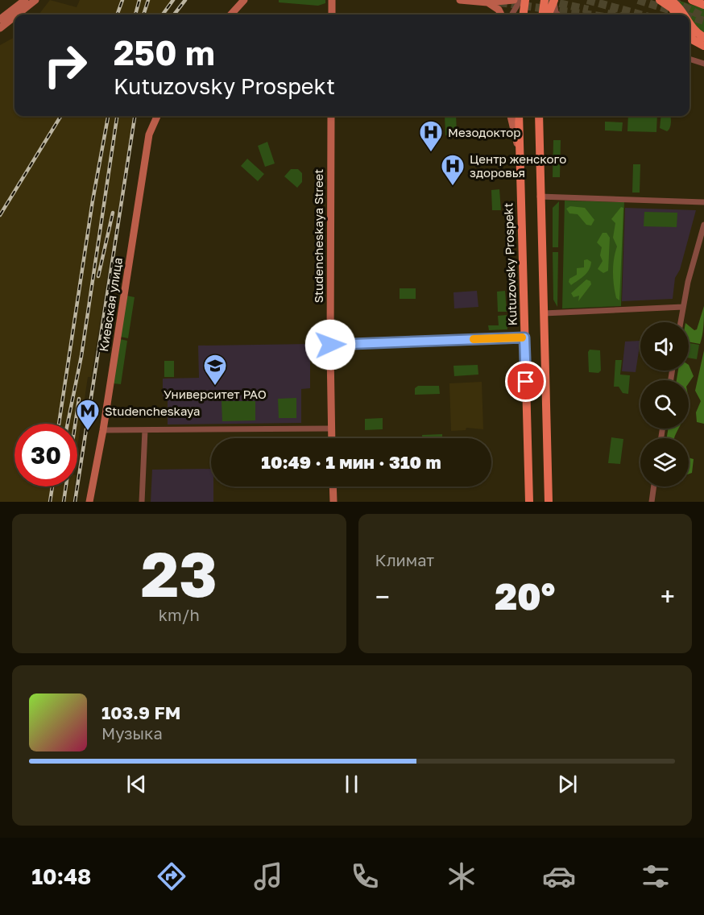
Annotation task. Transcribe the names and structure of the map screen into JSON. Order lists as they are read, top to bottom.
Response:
{
  "streets": {
    "main road": ["Kutuzovsky Prospekt"],
    "street": ["Studencheskaya Street", "Киевская улица"]
  },
  "places": {
    "hospital": ["Мезодоктор", "Центр женского здоровья"],
    "school or university": ["Университет РАО"],
    "metro station": ["Studencheskaya"]
  },
  "page": {
    "turn": ["250 m", "Kutuzovsky Prospekt"],
    "limit": "30",
    "trip": "10:49 · 1 мин · 310 m",
    "tile": [
      ["23", "km/h"],
      "Климат"
    ],
    "heat": ["−", "20°", "+"],
    "song": ["103.9 FM", "Музыка"],
    "tabs": "10:48"
  }
}
